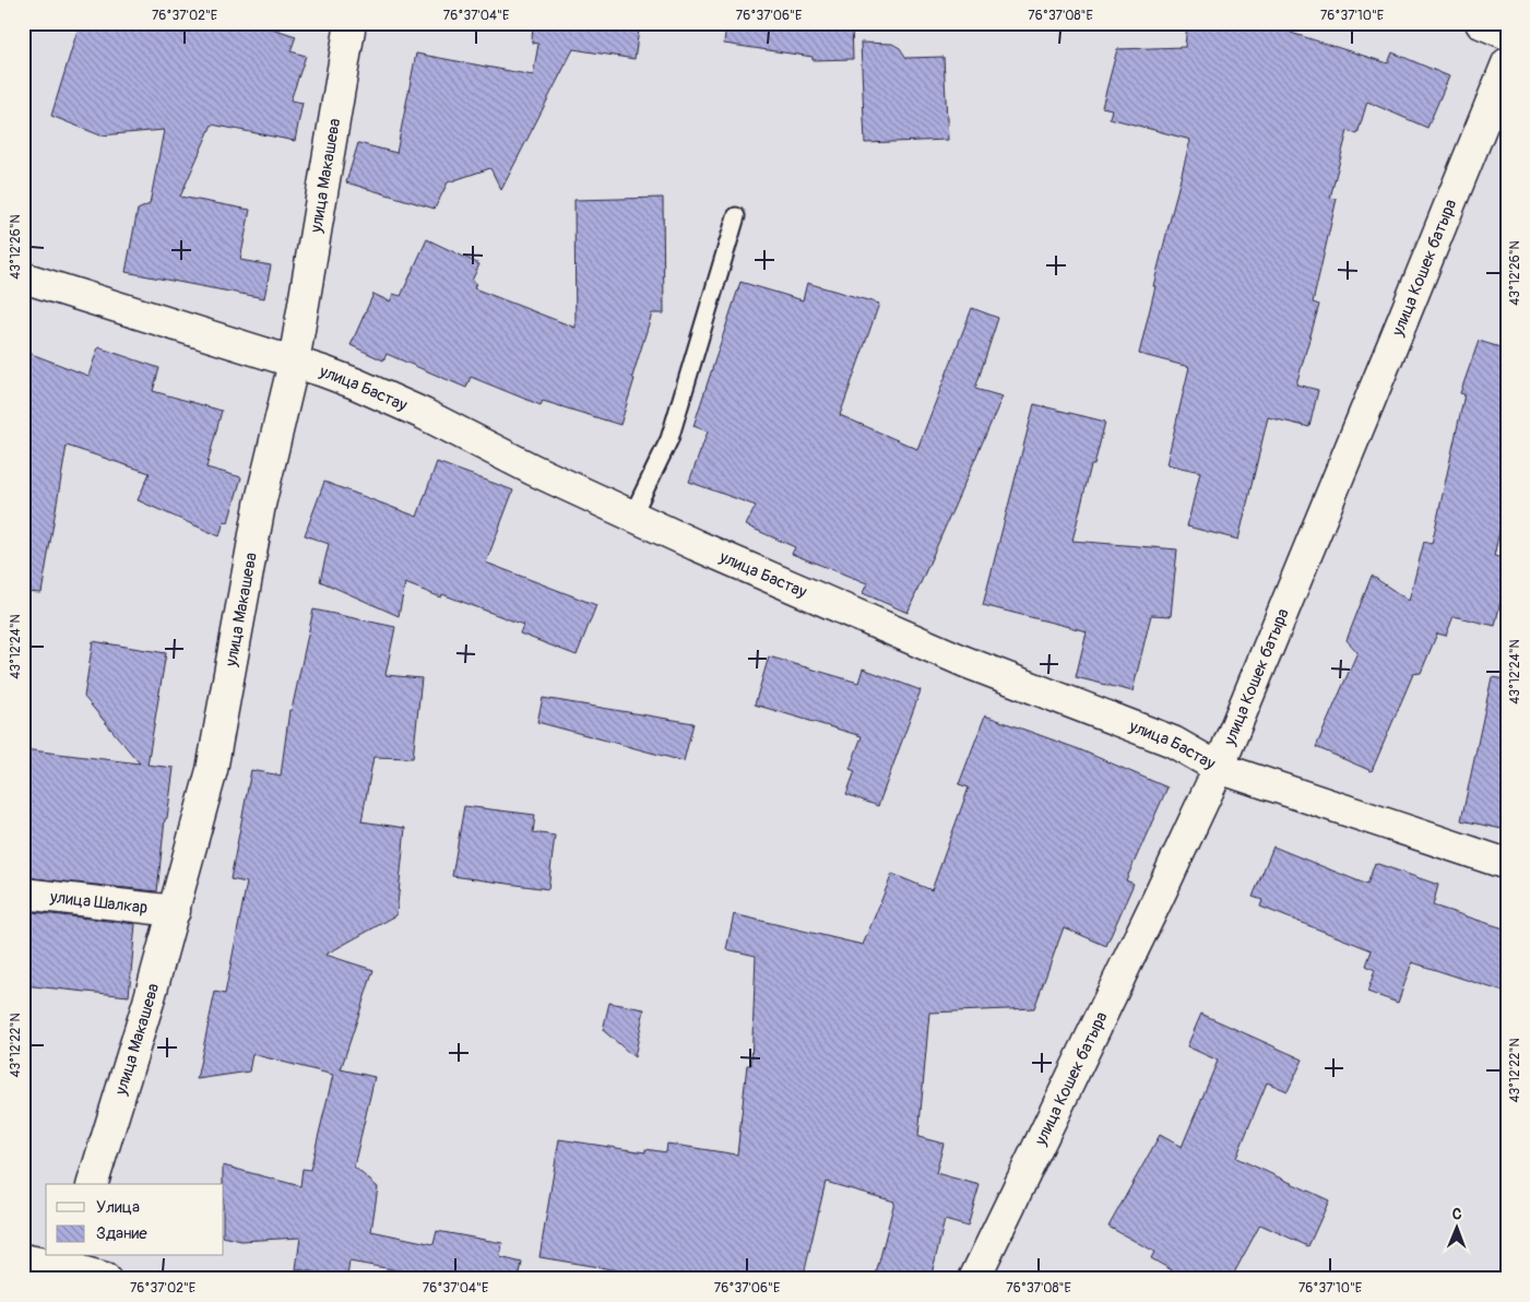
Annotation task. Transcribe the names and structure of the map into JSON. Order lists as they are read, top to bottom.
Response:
{
  "streets": {
    "street": [
      "улица Макашева",
      "улица Кошек батыра",
      "улица Бастау",
      "улица Шалкар"
    ]
  },
  "crossings": [
    ["улица Макашева", "улица Бастау"],
    ["улица Макашева", "улица Шалкар"],
    ["улица Кошек батыра", "улица Бастау"]
  ],
  "legend": ["Улица", "Здание"],
  "north": "top",
  "coordinates": [
    "76°37'02\"E",
    "76°37'04\"E",
    "76°37'06\"E",
    "76°37'08\"E",
    "76°37'10\"E",
    "43°12'26\"N",
    "43°12'24\"N",
    "43°12'22\"N"
  ]
}
